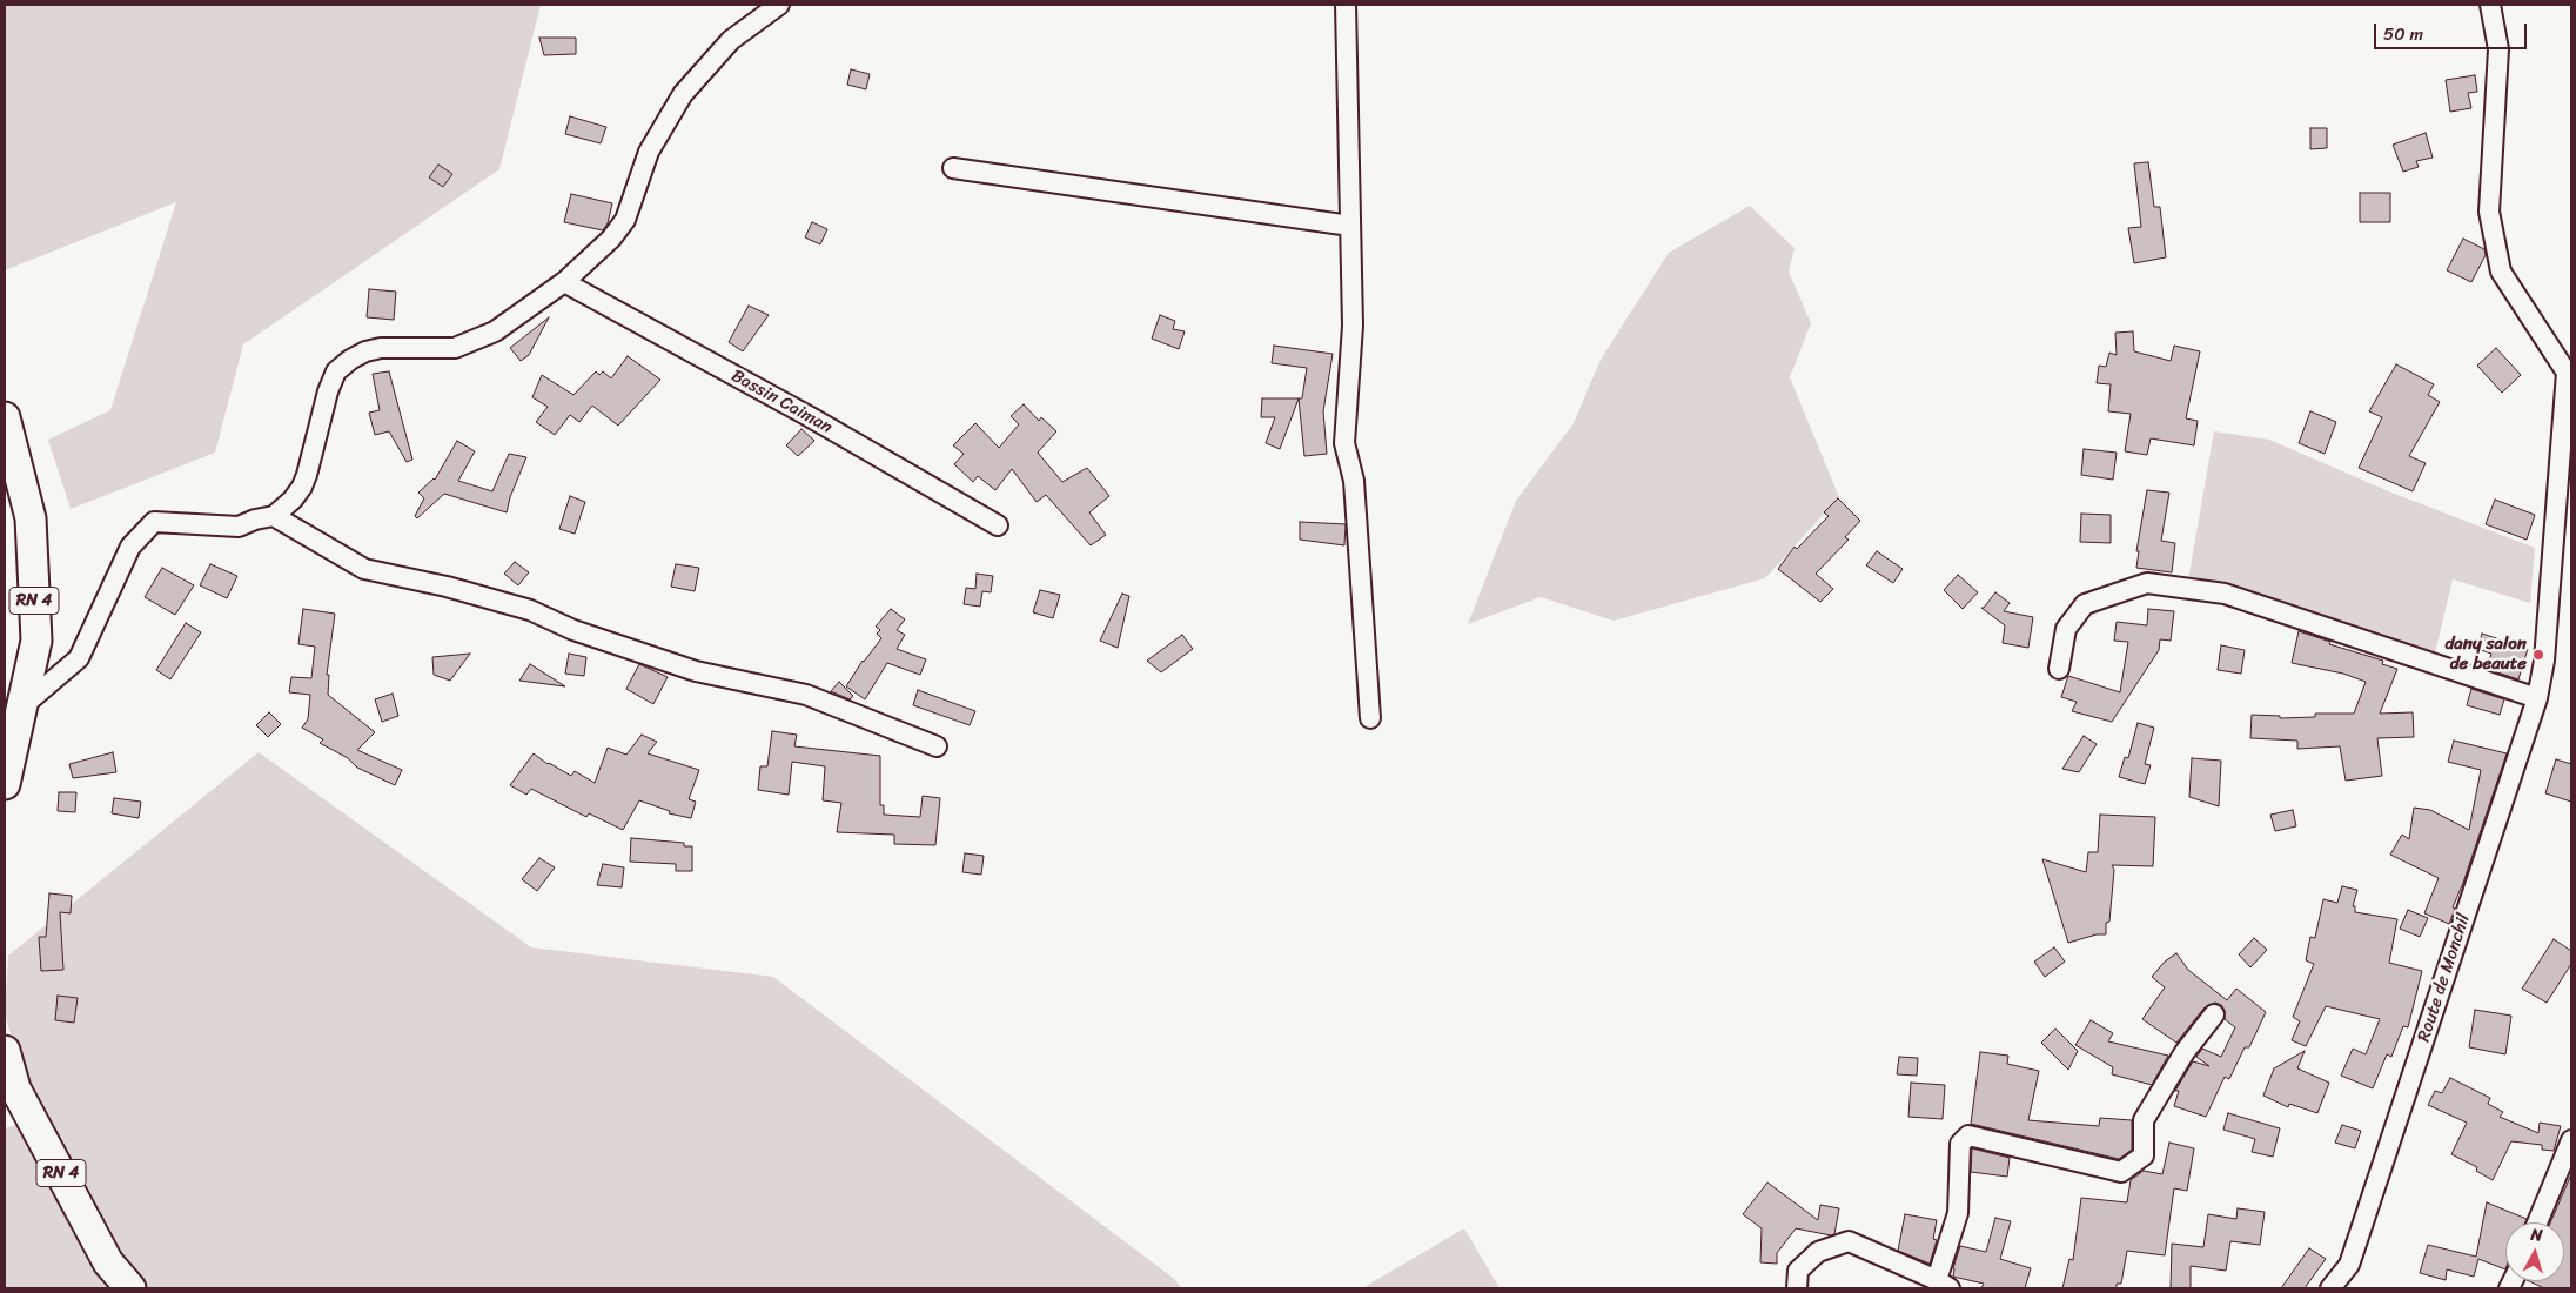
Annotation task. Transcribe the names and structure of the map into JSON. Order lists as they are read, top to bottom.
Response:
{
  "streets": {
    "main road": ["RN 4"],
    "street": ["Bassin Caiman", "Route de Monchil"]
  },
  "places": ["dany salon de beaute"],
  "scale_bar": "50 m",
  "north": "top"
}
